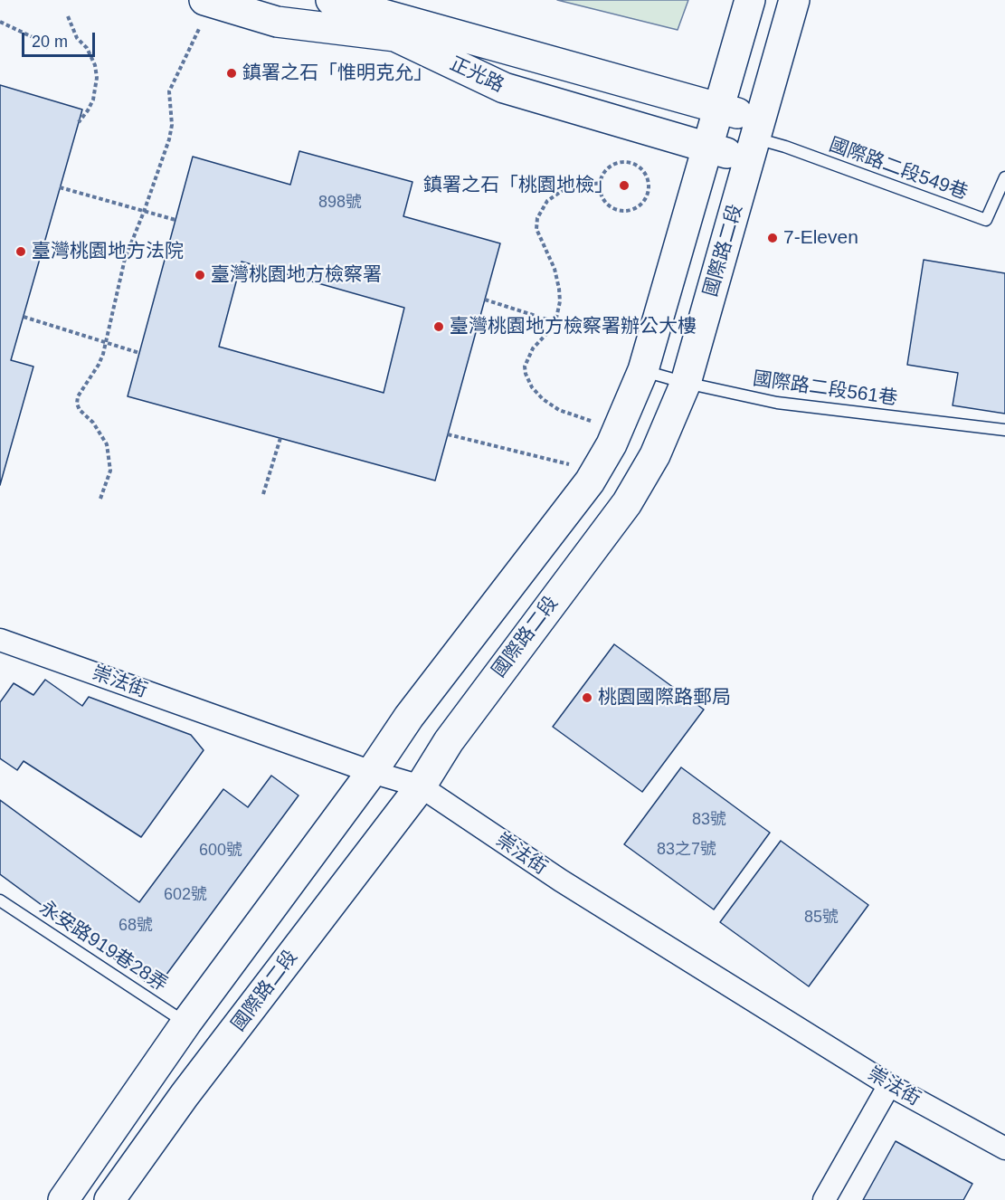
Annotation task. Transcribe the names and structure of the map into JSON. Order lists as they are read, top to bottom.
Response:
{
  "streets": {
    "street": ["正光路", "國際路二段", "崇法街"],
    "lane": ["國際路二段549巷", "國際路二段561巷", "永安路919巷28弄"]
  },
  "crossings": [
    ["正光路", "國際路二段549巷"],
    ["正光路", "國際路二段"],
    ["國際路二段549巷", "國際路二段"],
    ["國際路二段", "國際路二段561巷"],
    ["國際路二段", "崇法街"]
  ],
  "places": [
    "鎮署之石「惟明克允」",
    "鎮署之石「桃園地檢」",
    "7-Eleven",
    "臺灣桃園地方法院",
    "臺灣桃園地方檢察署",
    "臺灣桃園地方檢察署辦公大樓",
    "桃園國際路郵局"
  ],
  "house_numbers": [
    "898號",
    "83號",
    "83之7號",
    "600號",
    "602號",
    "85號",
    "68號"
  ],
  "scale_bar": "20 m"
}
